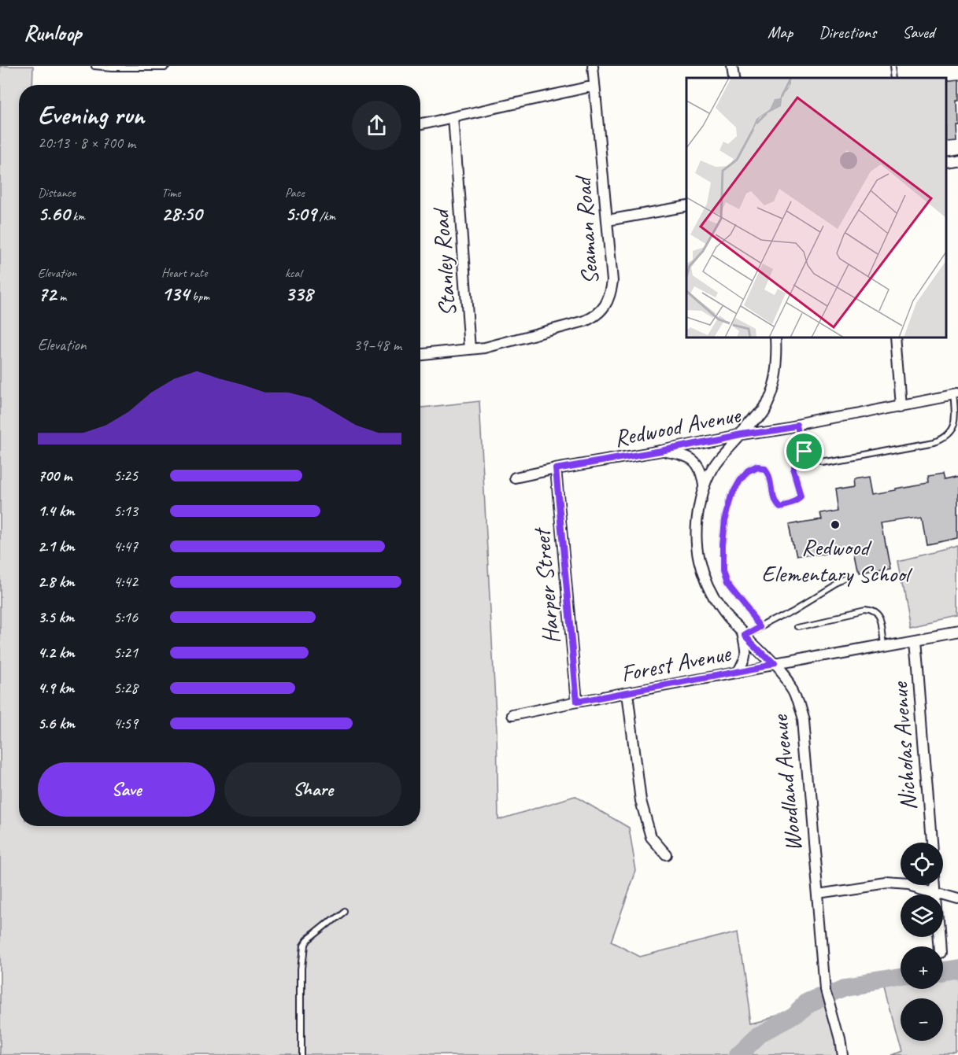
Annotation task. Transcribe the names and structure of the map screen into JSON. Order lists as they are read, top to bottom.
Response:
{
  "streets": {
    "street": [
      "Seaman Road",
      "Stanley Road",
      "Redwood Avenue",
      "Harper Street",
      "Forest Avenue",
      "Nicholas Avenue",
      "Woodland Avenue"
    ]
  },
  "crossings": [
    ["Seaman Road", "Stanley Road"],
    ["Redwood Avenue", "Harper Street"],
    ["Redwood Avenue", "Woodland Avenue"],
    ["Harper Street", "Forest Avenue"],
    ["Forest Avenue", "Nicholas Avenue"],
    ["Forest Avenue", "Woodland Avenue"]
  ],
  "places": ["Redwood Elementary School"],
  "page": {
    "header": "Runloop",
    "nav": ["Map", "Directions", "Saved"],
    "heading": ["Evening run", "20:13 · 8 × 700 m"],
    "stats": [
      ["Distance", "5.60 km"],
      ["Time", "28:50"],
      ["Pace", "5:09 /km"],
      ["Elevation", "72 m"],
      ["Heart rate", "134 bpm"],
      ["kcal", "338"]
    ],
    "chart": ["Elevation", "39–48 m"],
    "list": [
      {
        "name": "700 m",
        "note": "5:25"
      },
      {
        "name": "1.4 km",
        "note": "5:13"
      },
      {
        "name": "2.1 km",
        "note": "4:47"
      },
      {
        "name": "2.8 km",
        "note": "4:42"
      },
      {
        "name": "3.5 km",
        "note": "5:16"
      },
      {
        "name": "4.2 km",
        "note": "5:21"
      },
      {
        "name": "4.9 km",
        "note": "5:28"
      },
      {
        "name": "5.6 km",
        "note": "4:59"
      }
    ],
    "buttons": ["Save", "Share"],
    "map_buttons": ["+", "−"]
  }
}
